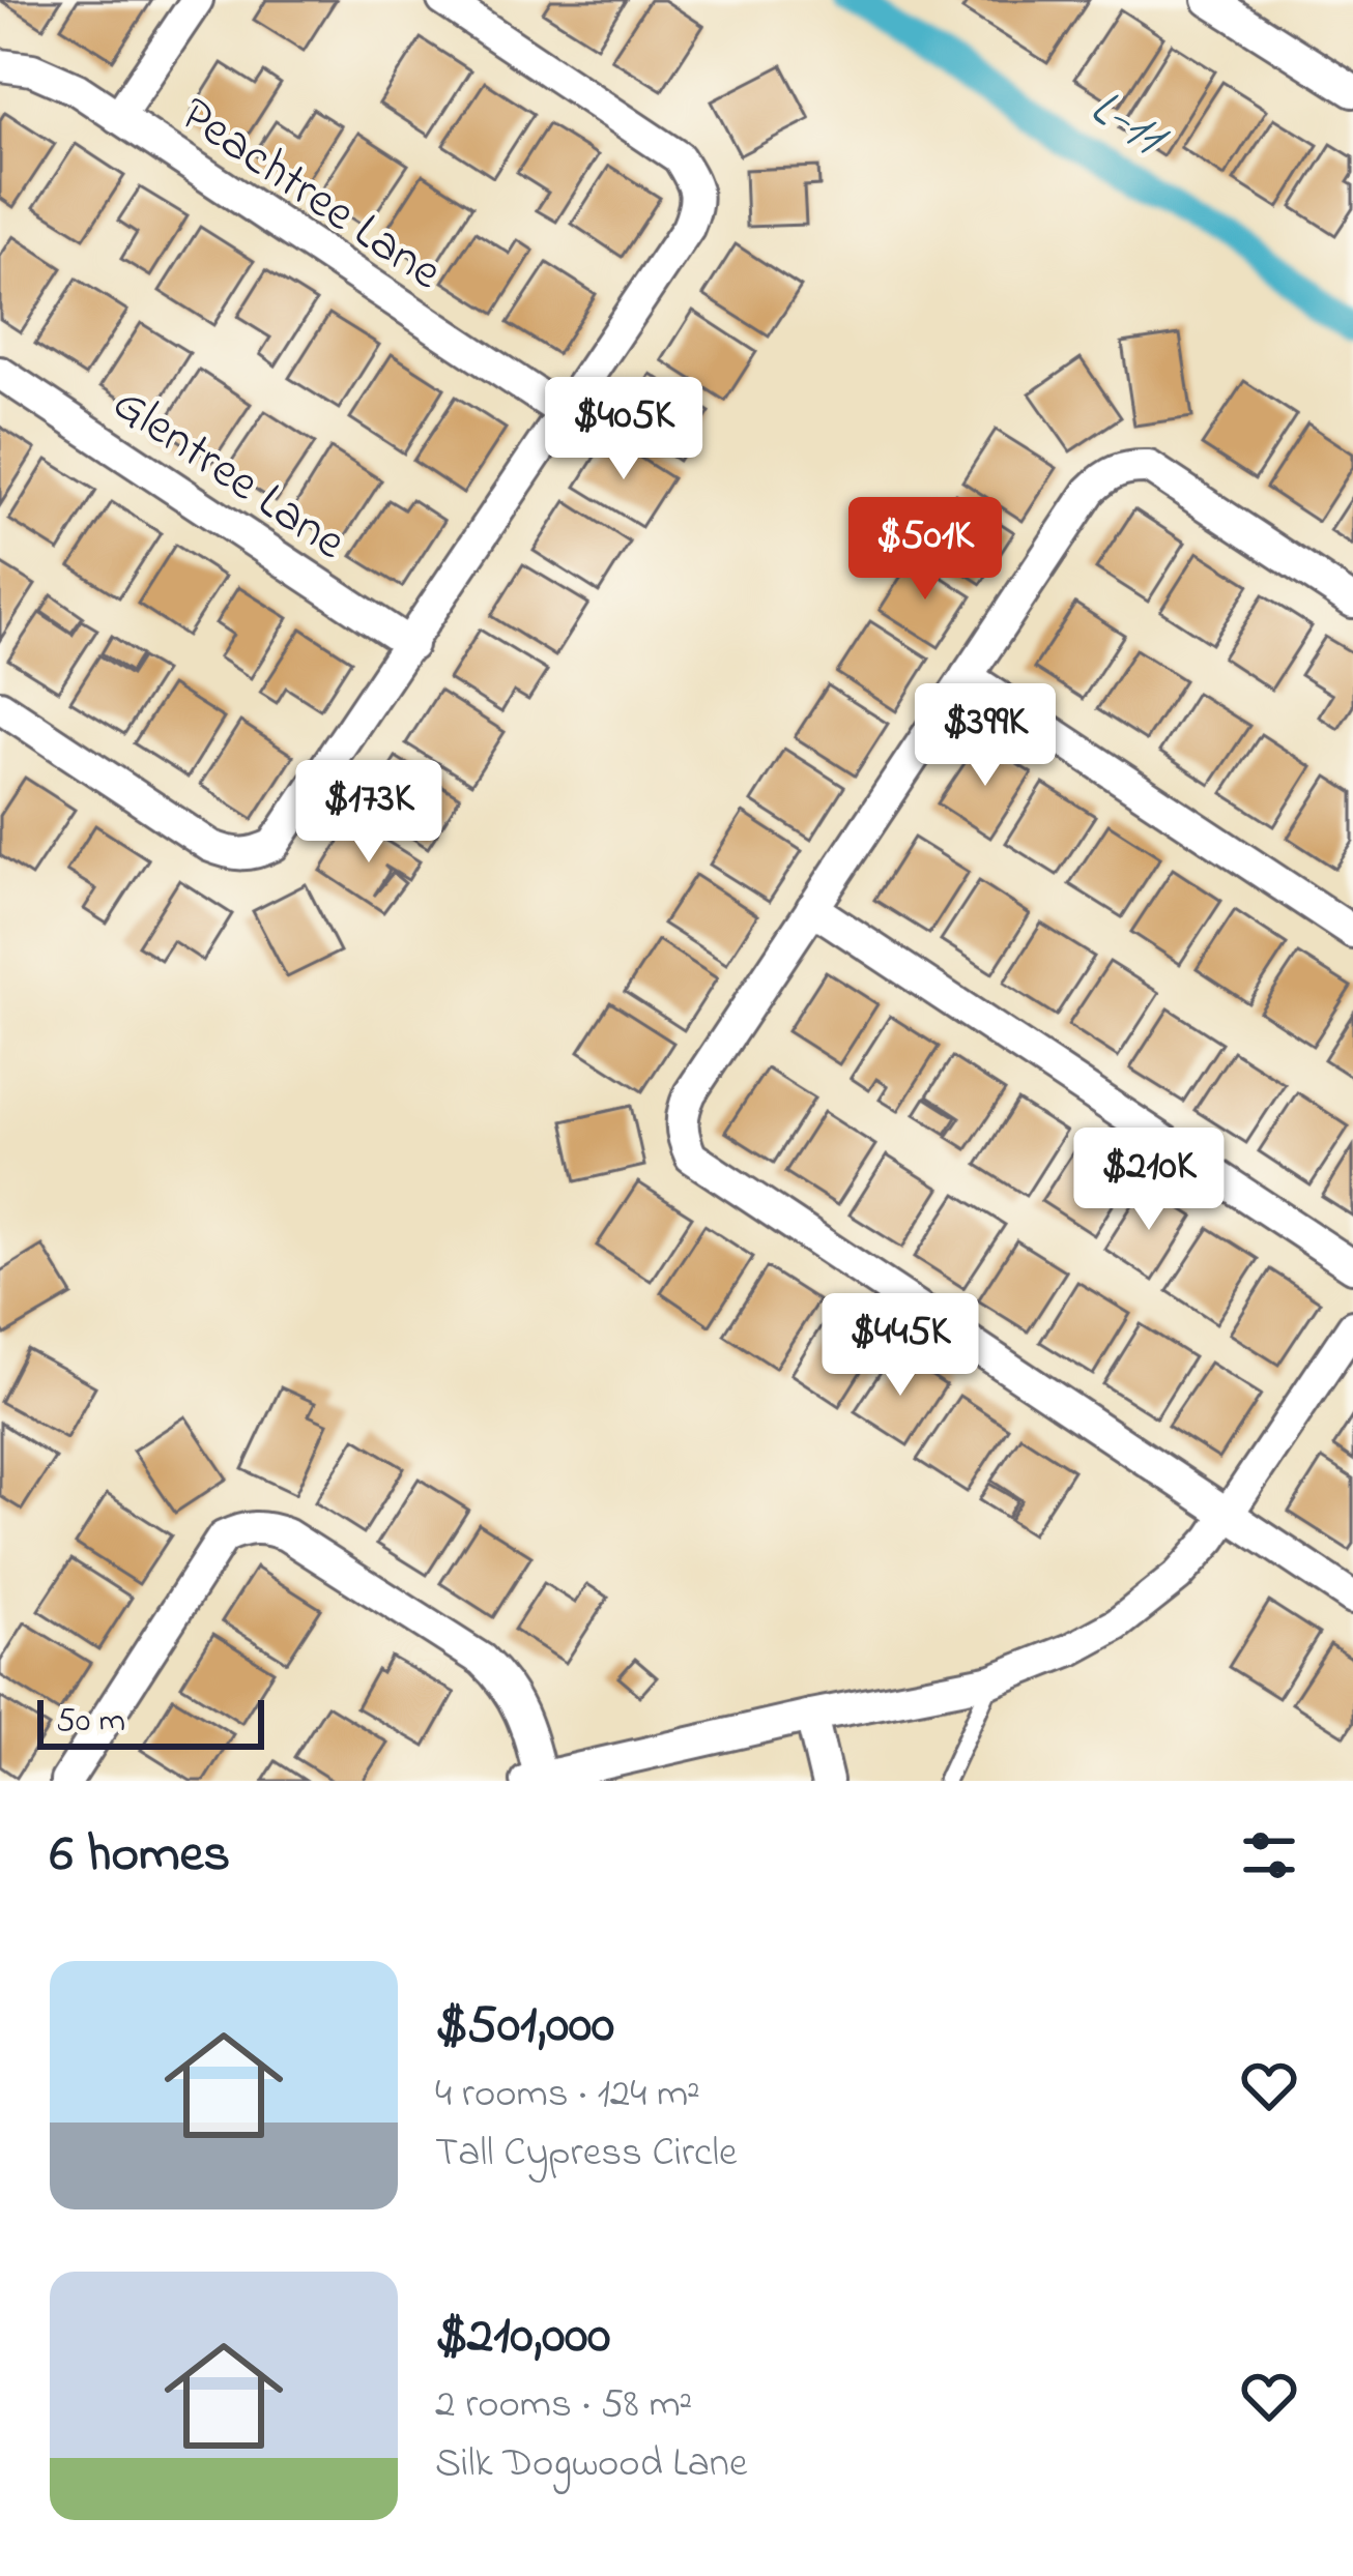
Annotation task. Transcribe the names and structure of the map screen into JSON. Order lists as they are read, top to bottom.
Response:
{
  "streets": {
    "street": ["Peachtree Lane", "Glentree Lane"]
  },
  "water": ["L-11"],
  "scale_bar": "50 m",
  "page": {
    "price": [
      "$405K",
      "$501K",
      "$399K",
      "$173K",
      "$210K",
      "$445K"
    ],
    "scale": "50 m",
    "heading": "6 homes",
    "list": [
      {
        "name": "$501,000",
        "note": "4 rooms · 124 m² · Tall Cypress Circle"
      },
      {
        "name": "$210,000",
        "note": "2 rooms · 58 m² · Silk Dogwood Lane"
      }
    ]
  }
}
